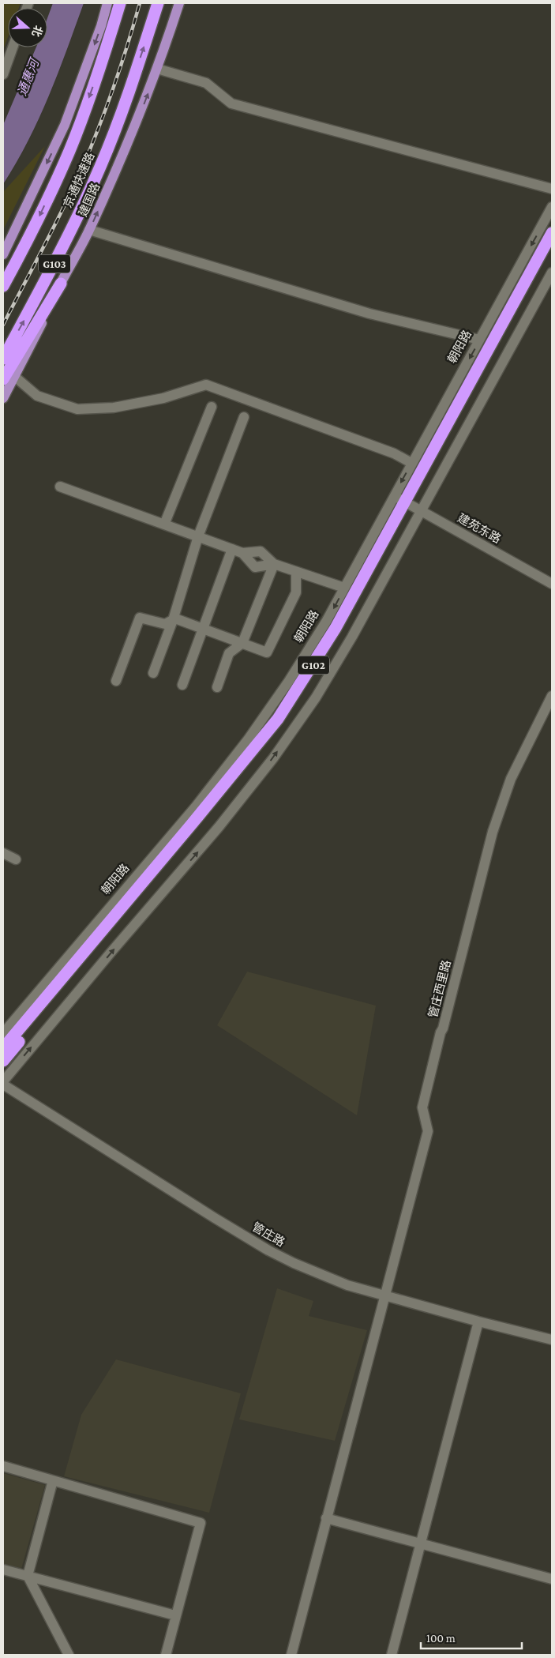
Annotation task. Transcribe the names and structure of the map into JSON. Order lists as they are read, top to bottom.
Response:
{
  "streets": {
    "highway": [
      "京通快速路",
      "G103",
      "朝阳路",
      "G102"
    ],
    "main road": ["建国路"],
    "street": ["建苑东路", "管庄西里路", "管庄路"]
  },
  "crossings": [
    ["朝阳路", "建苑东路"],
    ["管庄西里路", "管庄路"]
  ],
  "water": ["通惠河"],
  "scale_bar": "100 m",
  "north": "right"
}
